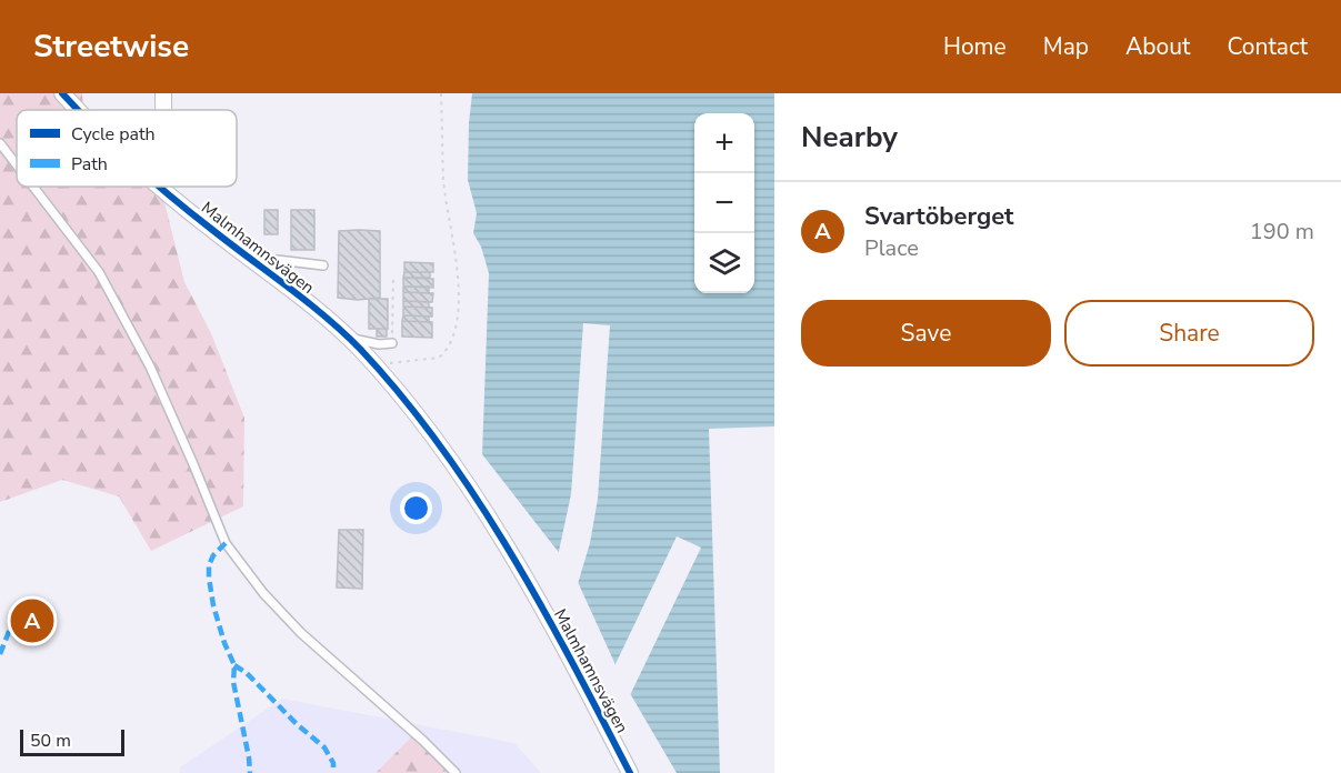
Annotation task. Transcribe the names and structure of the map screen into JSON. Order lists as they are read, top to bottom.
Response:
{
  "streets": {
    "street": ["Malmhamnsvägen"]
  },
  "legend": ["Cycle path", "Path"],
  "scale_bar": "50 m",
  "page": {
    "header": "Streetwise",
    "nav": [
      "Home",
      "Map",
      "About",
      "Contact"
    ],
    "heading": "Nearby",
    "map_buttons": ["+", "−"],
    "list": [
      {
        "mark": "A",
        "name": "Svartöberget",
        "note": "Place",
        "value": "190 m"
      }
    ],
    "buttons": ["Save", "Share"],
    "pins": "A",
    "scale": "50 m"
  }
}
